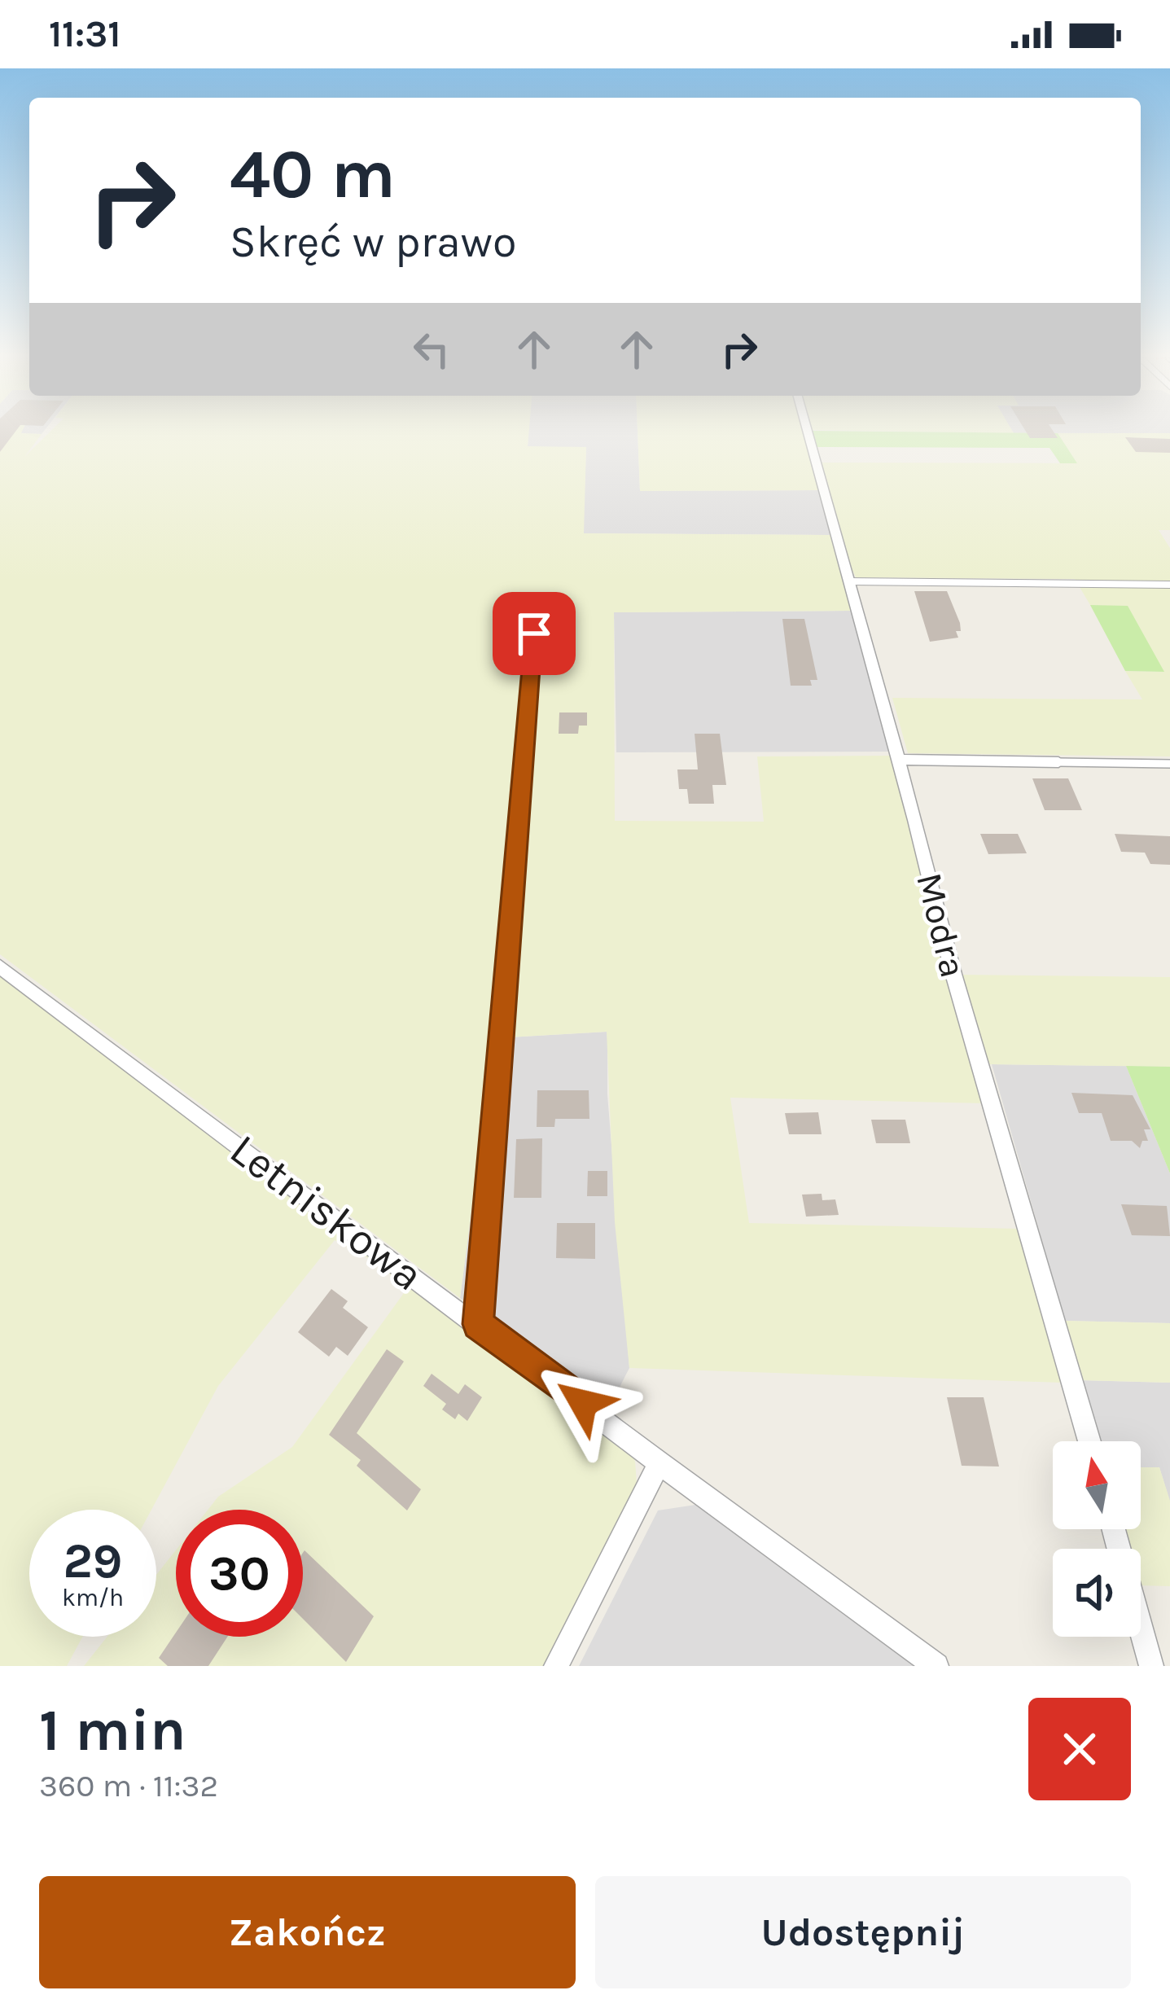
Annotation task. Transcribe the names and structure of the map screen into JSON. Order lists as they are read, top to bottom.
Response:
{
  "streets": {
    "street": ["Modra", "Letniskowa"]
  },
  "north": "top",
  "page": {
    "status": "11:31",
    "turn": ["40 m", "Skręć w prawo"],
    "speed": "29 km/h",
    "limit": "30",
    "heading": ["1 min", "360 m · 11:32"],
    "buttons": ["Zakończ", "Udostępnij"]
  }
}
